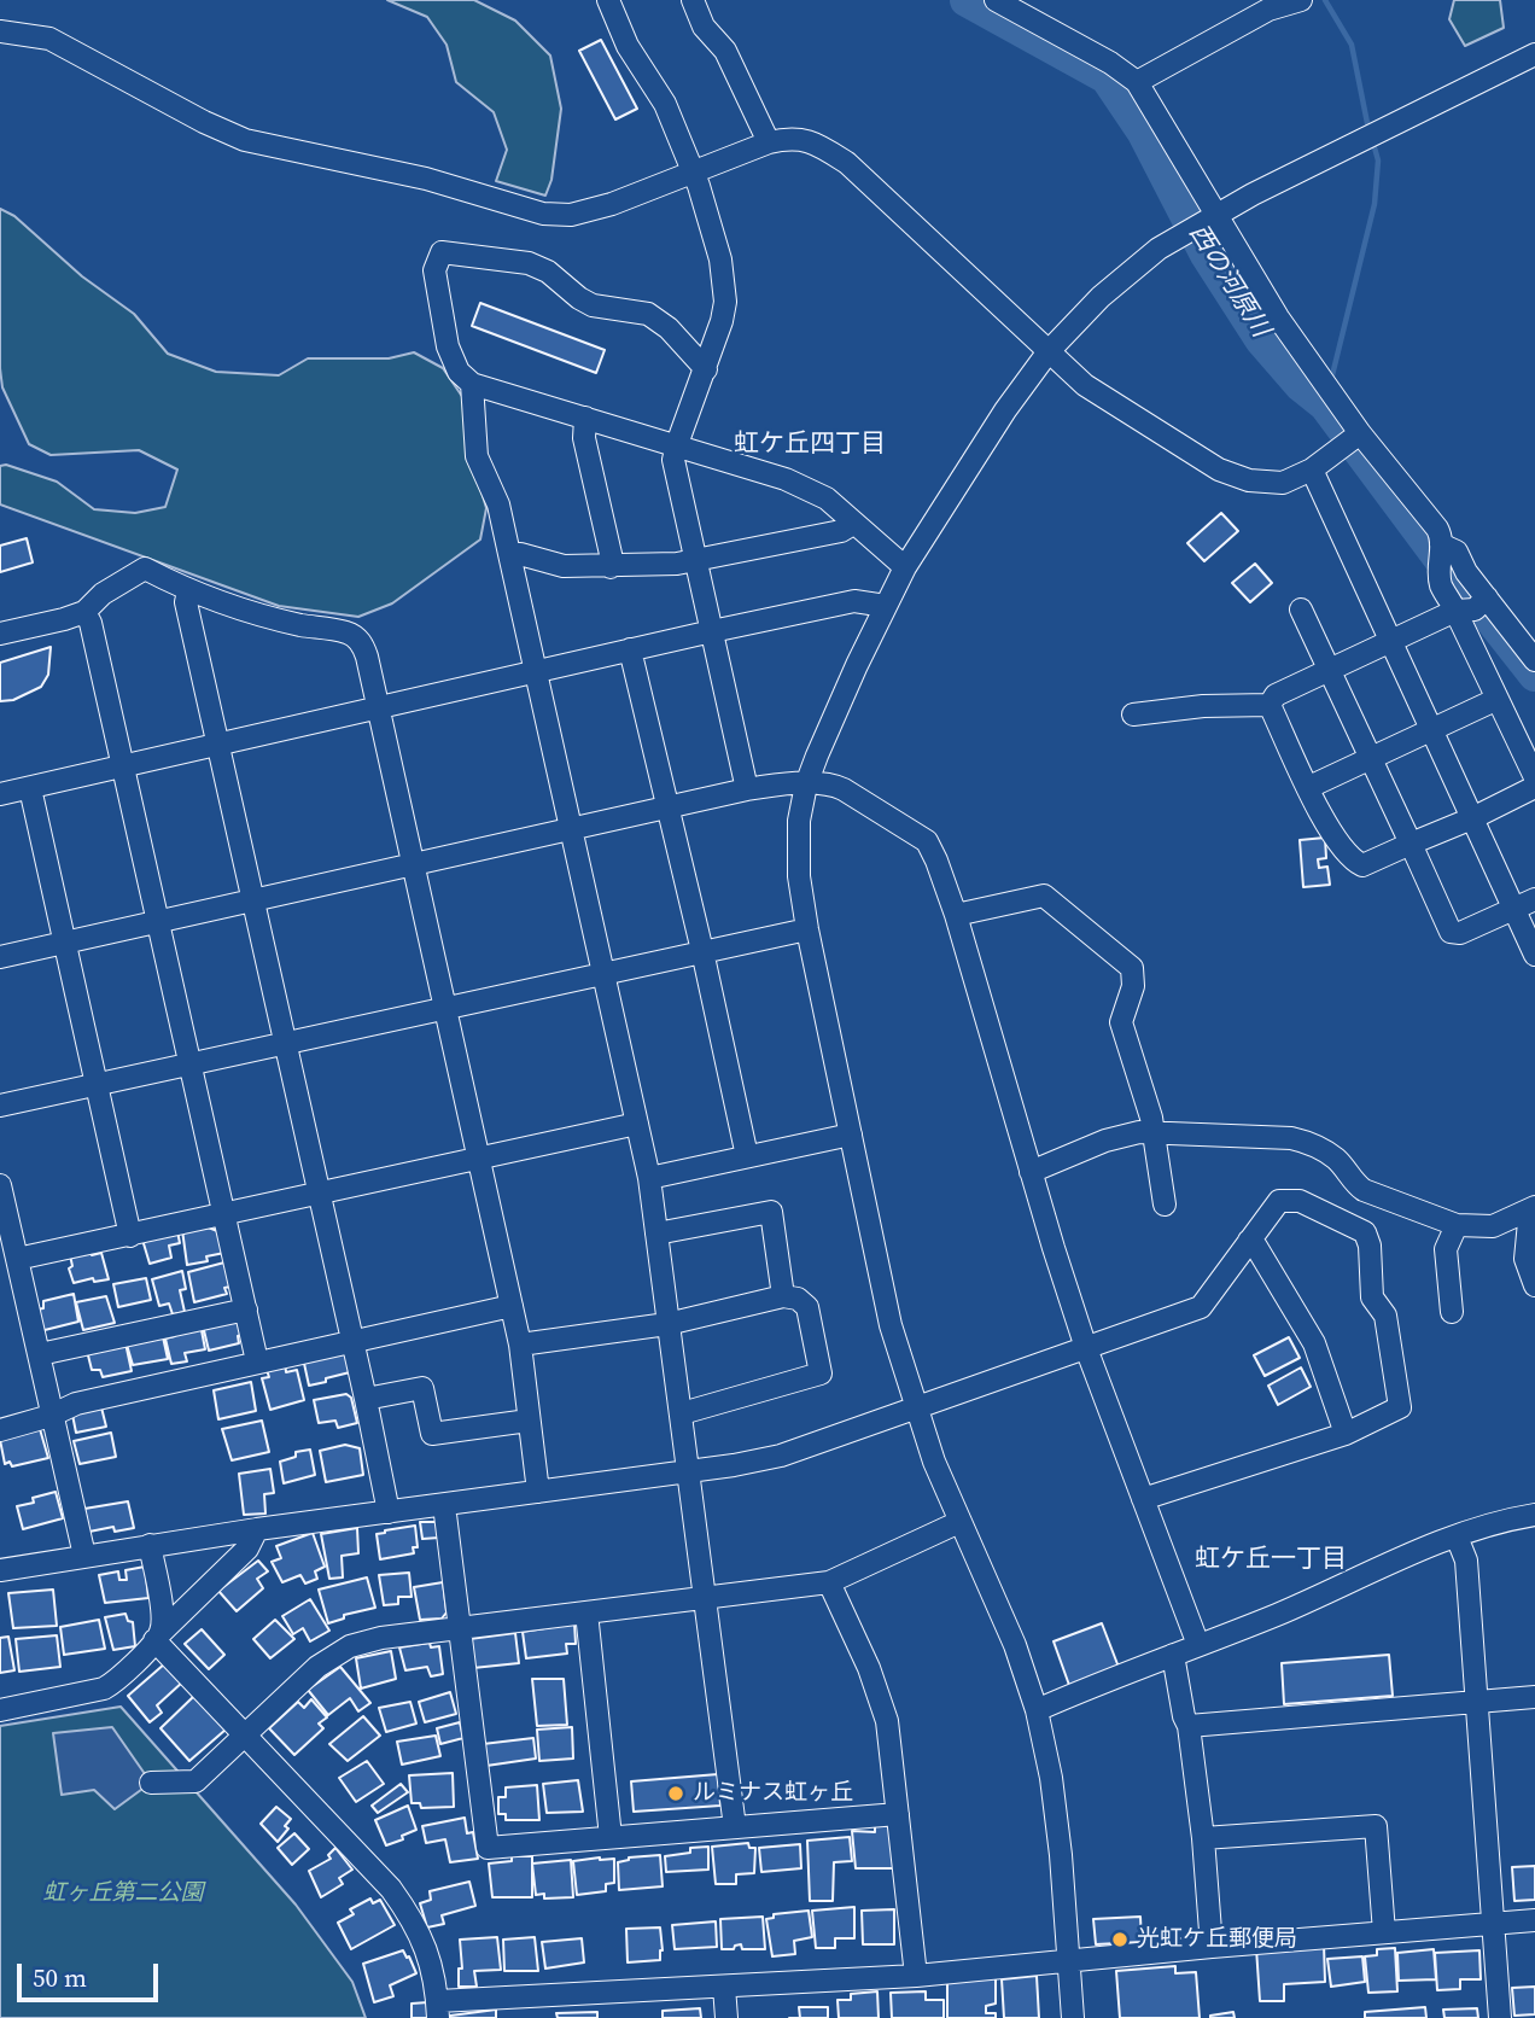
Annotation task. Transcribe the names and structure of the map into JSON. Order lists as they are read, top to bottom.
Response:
{
  "districts": ["虹ケ丘四丁目", "虹ケ丘一丁目"],
  "water": ["西の河原川"],
  "parks": ["虹ヶ丘第二公園"],
  "places": ["ルミナス虹ヶ丘", "光虹ケ丘郵便局"],
  "scale_bar": "50 m"
}
